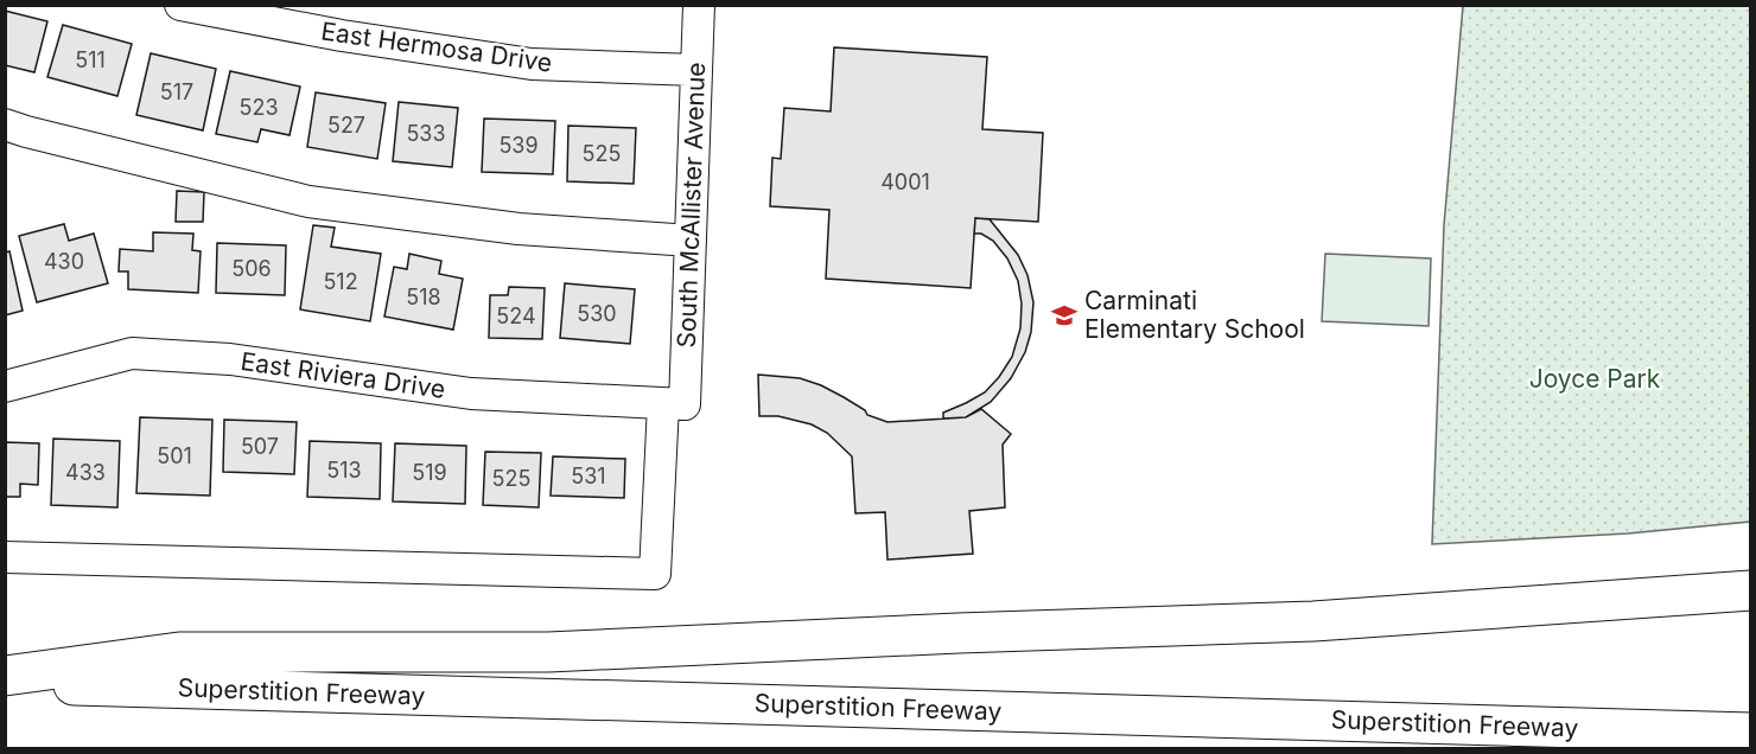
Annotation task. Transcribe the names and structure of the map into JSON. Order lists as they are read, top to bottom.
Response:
{
  "streets": {
    "highway": ["Superstition Freeway"],
    "street": ["East Hermosa Drive", "South McAllister Avenue", "East Riviera Drive"]
  },
  "crossings": [
    ["East Hermosa Drive", "South McAllister Avenue"],
    ["South McAllister Avenue", "East Riviera Drive"]
  ],
  "parks": ["Joyce Park"],
  "places": {
    "school or university": ["Carminati Elementary School"]
  },
  "house_numbers": [
    "511",
    "517",
    "523",
    "527",
    "533",
    "539",
    "525",
    "4001",
    "430",
    "506",
    "512",
    "518",
    "530",
    "524",
    "507",
    "501",
    "513",
    "433",
    "519",
    "531",
    "525"
  ]
}
